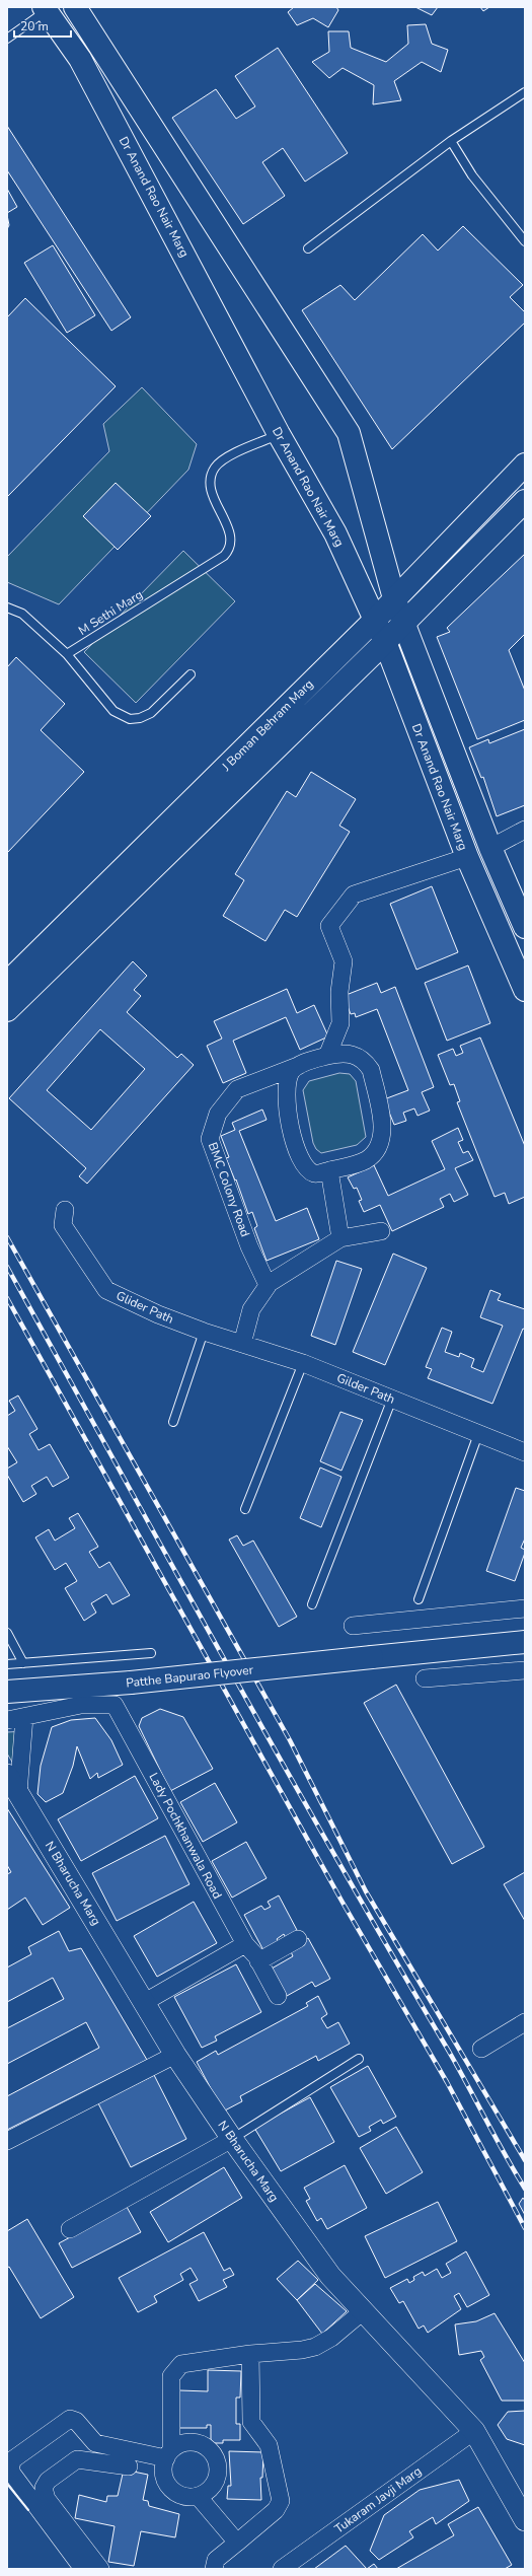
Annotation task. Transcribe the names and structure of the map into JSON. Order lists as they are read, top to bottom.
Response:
{
  "streets": {
    "main road": ["Dr Anand Rao Nair Marg", "J Boman Behram Marg", "Patthe Bapurao Flyover"],
    "street": [
      "BMC Colony Road",
      "Glider Path",
      "Gilder Path",
      "Lady Pochkhanwala Road",
      "N Bharucha Marg",
      "Tukaram Javji Marg"
    ],
    "lane": ["M Sethi Marg"]
  },
  "crossings": [
    ["Dr Anand Rao Nair Marg", "M Sethi Marg"],
    ["Dr Anand Rao Nair Marg", "J Boman Behram Marg"],
    ["Glider Path", "Gilder Path"],
    ["N Bharucha Marg", "Tukaram Javji Marg"]
  ],
  "scale_bar": "20 m"
}
